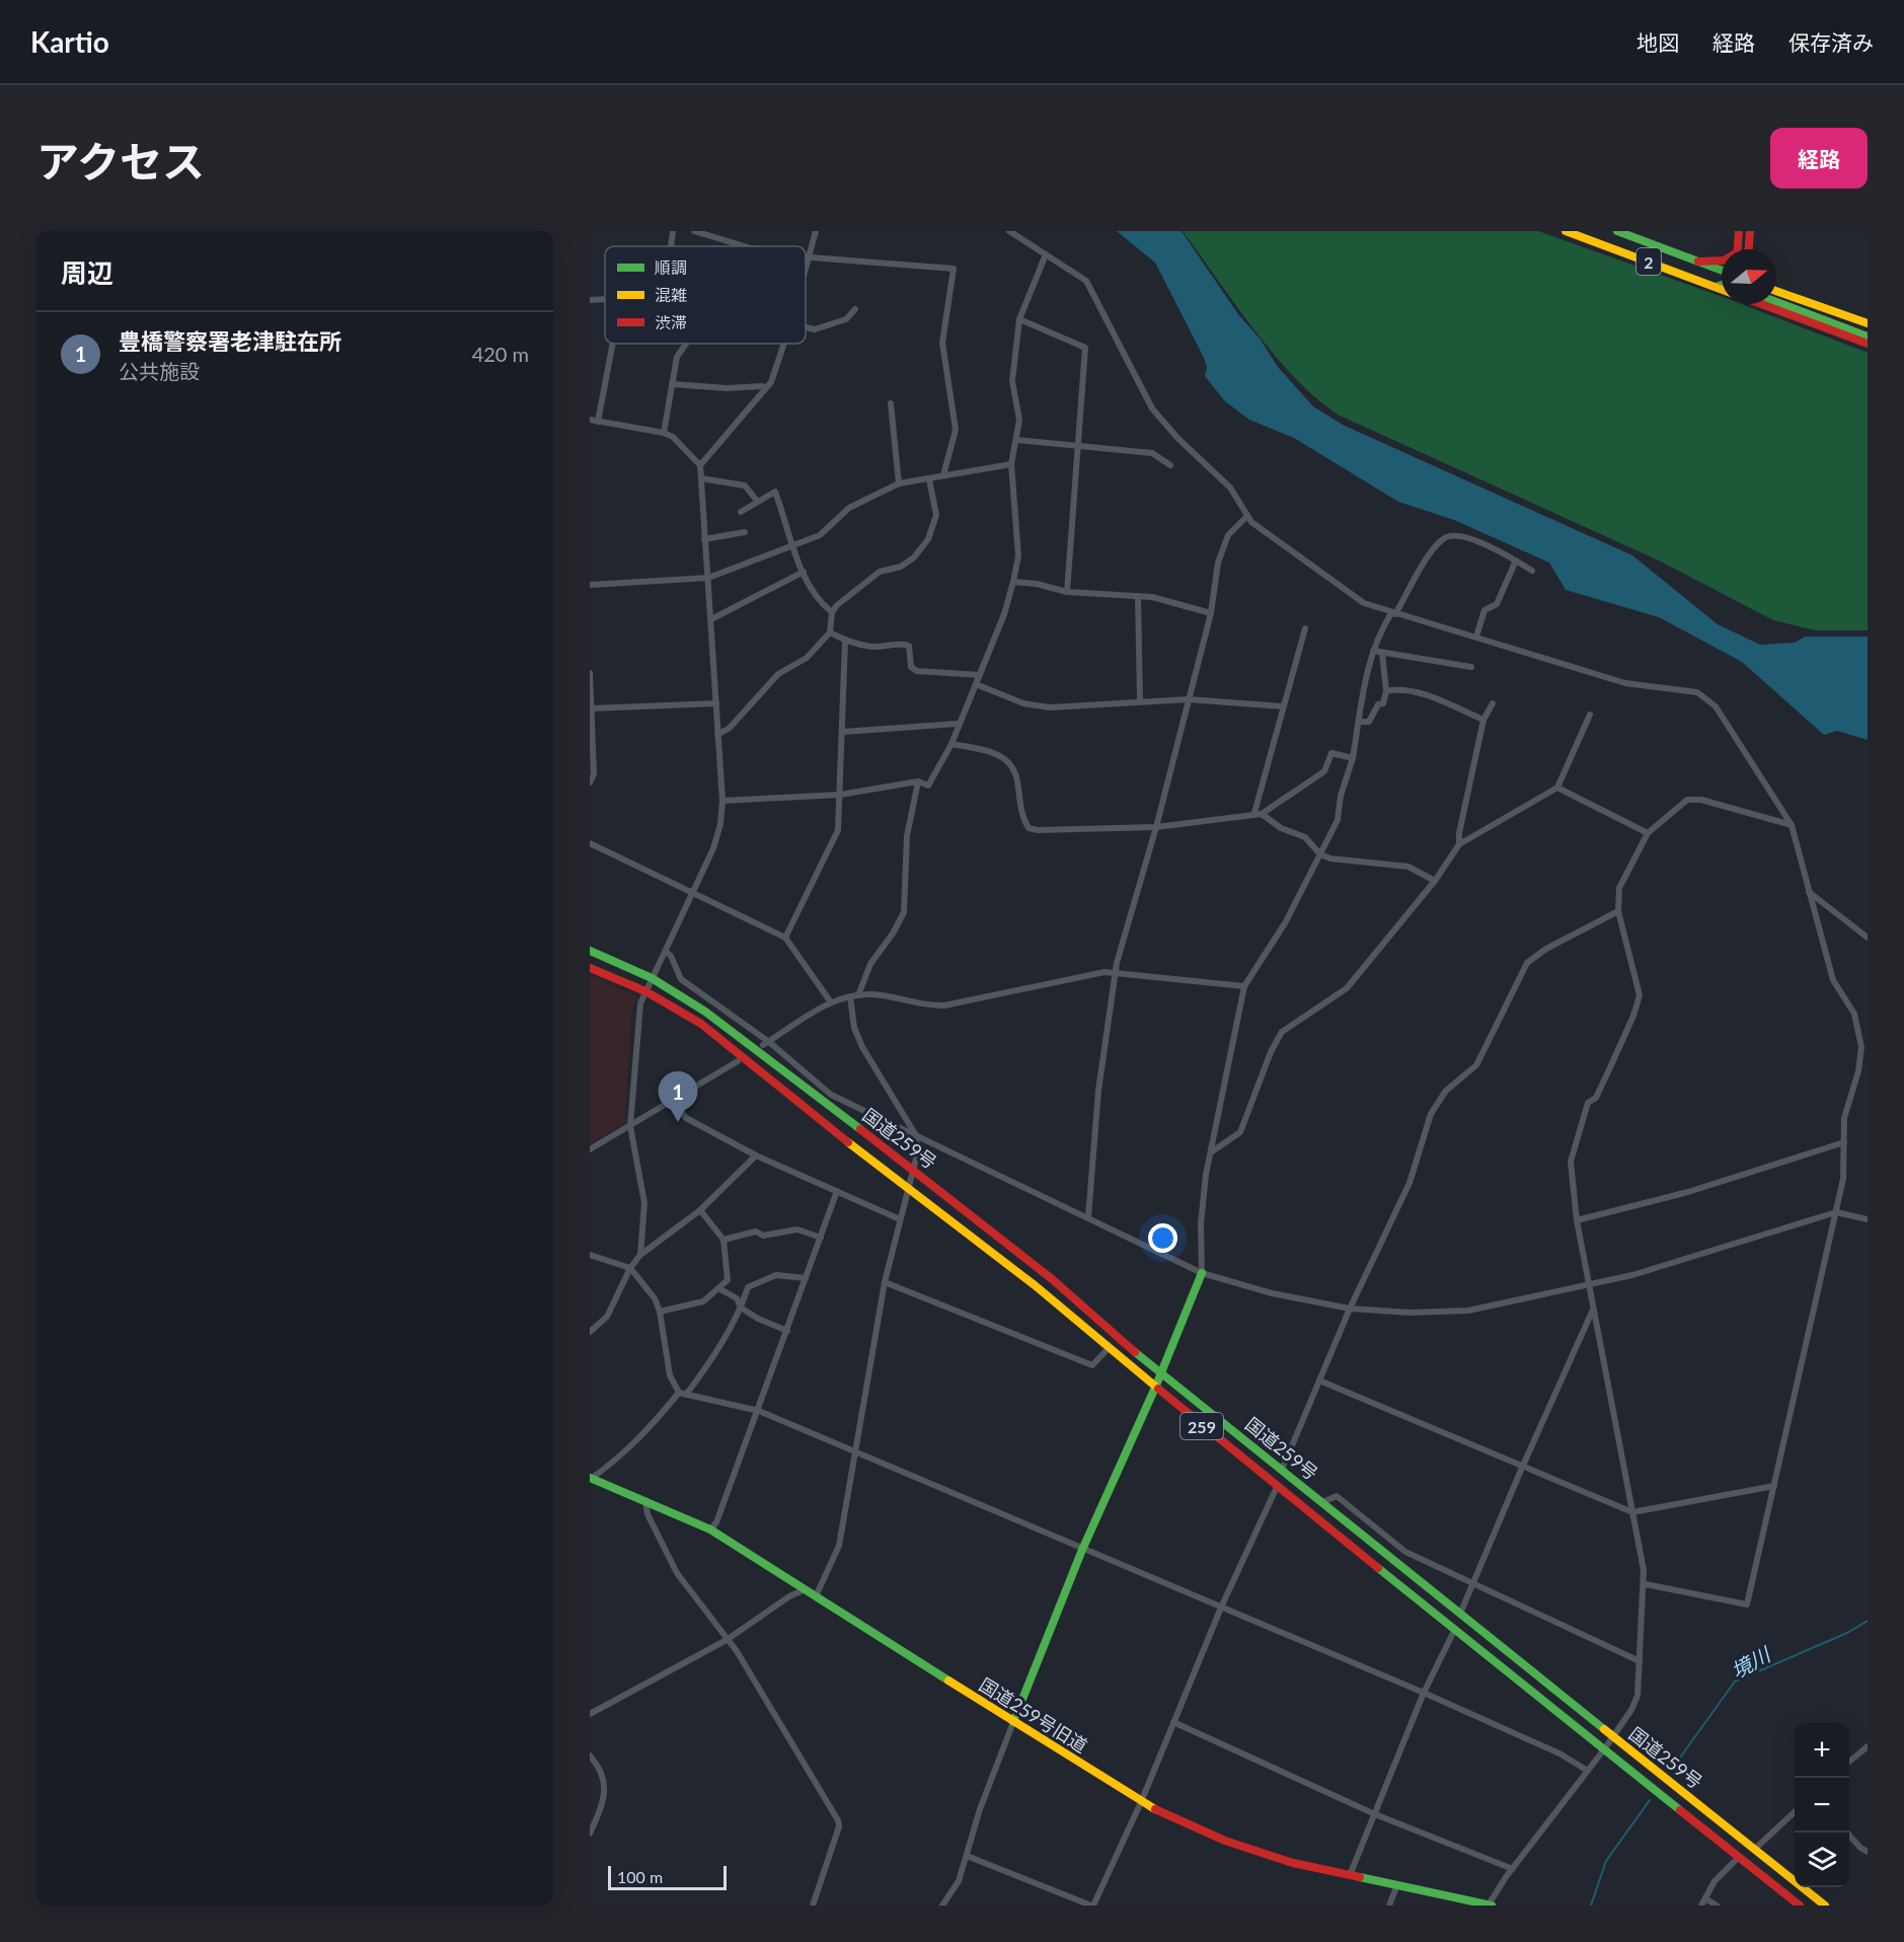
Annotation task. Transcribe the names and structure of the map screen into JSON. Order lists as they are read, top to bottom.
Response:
{
  "streets": {
    "main road": [
      "2",
      "国道259号",
      "259",
      "国道259号旧道"
    ]
  },
  "water": ["境川"],
  "legend": ["順調", "混雑", "渋滞"],
  "scale_bar": "100 m",
  "north": "right",
  "page": {
    "header": "Kartio",
    "nav": ["地図", "経路", "保存済み"],
    "title": "アクセス",
    "buttons": "経路",
    "heading": "周辺",
    "list": [
      {
        "mark": "1",
        "name": "豊橋警察署老津駐在所",
        "note": "公共施設",
        "value": "420 m"
      }
    ],
    "pins": "1",
    "map_buttons": ["+", "−"],
    "scale": "100 m"
  }
}
